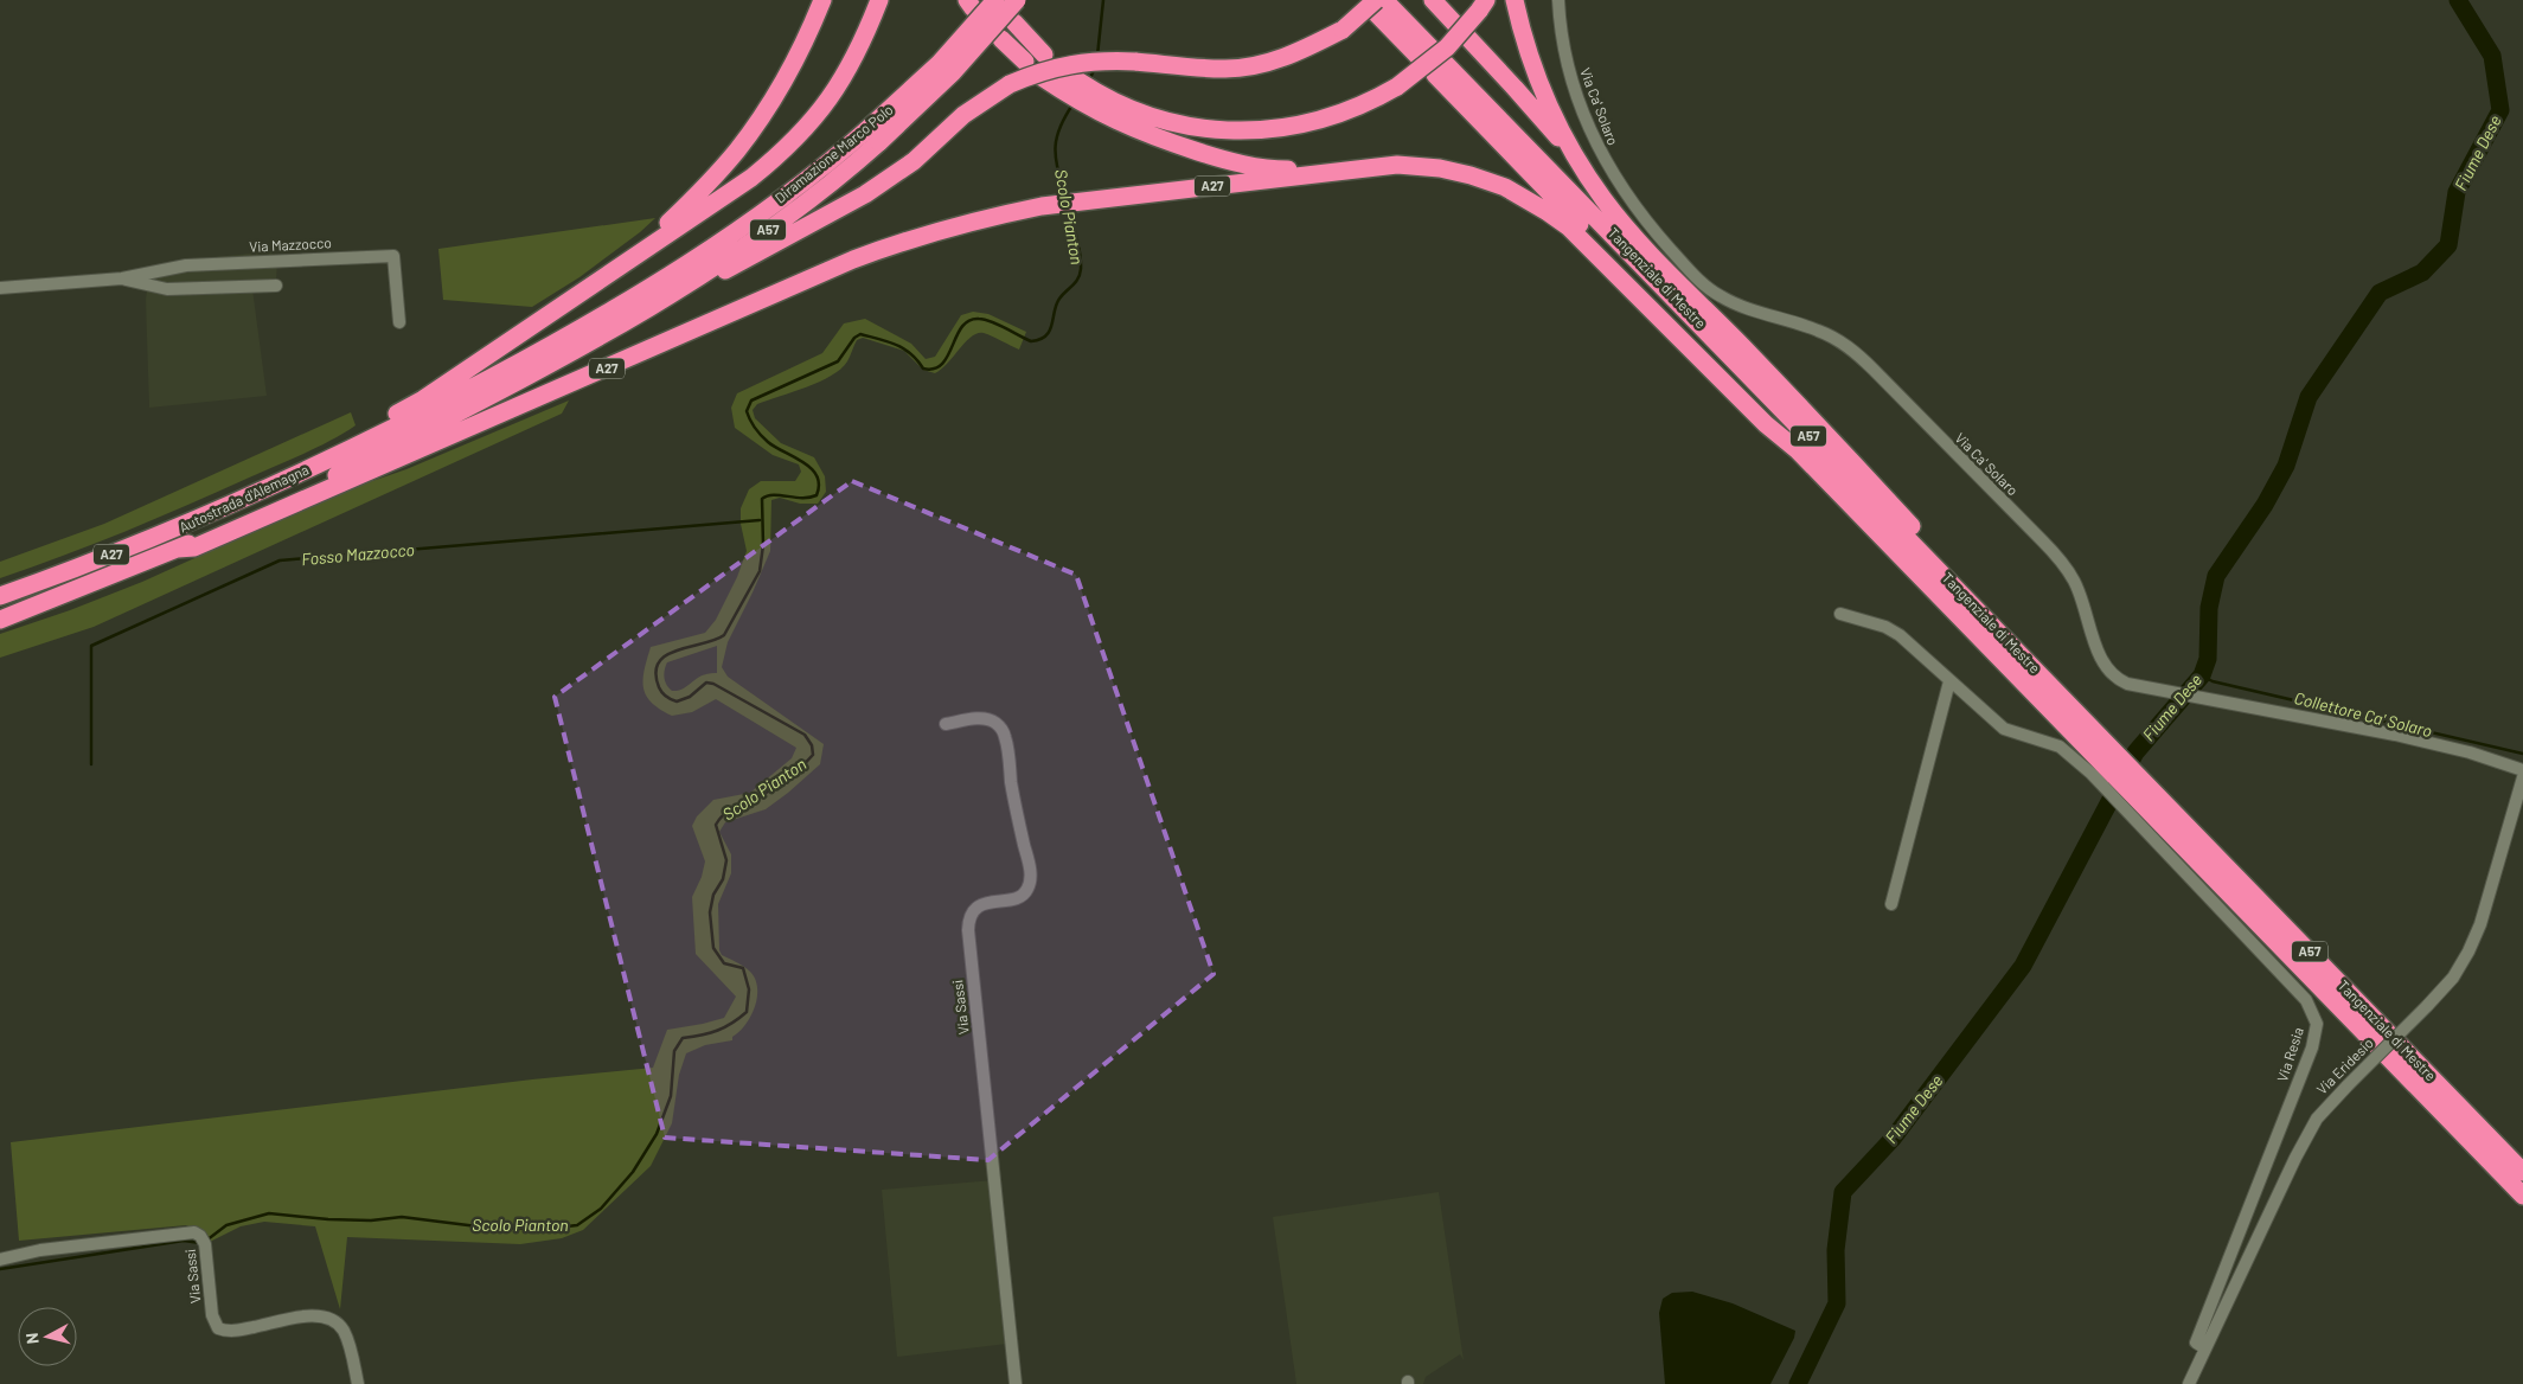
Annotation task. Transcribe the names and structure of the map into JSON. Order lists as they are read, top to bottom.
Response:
{
  "streets": {
    "highway": [
      "Diramazione Marco Polo",
      "A27",
      "A57",
      "Tangenziale di Mestre",
      "Autostrada d'Alemagna"
    ],
    "street": [
      "Via Ca' Solaro",
      "Via Mazzocco",
      "Via Sassi",
      "Via Resia",
      "Via Eridesio"
    ]
  },
  "crossings": [
    ["Via Ca' Solaro", "Via Eridesio"],
    ["Diramazione Marco Polo", "Autostrada d'Alemagna"],
    ["A27", "A57"],
    ["A27", "Autostrada d'Alemagna"],
    ["A57", "Tangenziale di Mestre"],
    ["Tangenziale di Mestre", "Via Resia"],
    ["Via Resia", "Via Eridesio"]
  ],
  "water": [
    "Fiume Dese",
    "Scolo Pianton",
    "Fosso Mazzocco",
    "Collettore Ca' Solaro"
  ],
  "north": "left"
}
